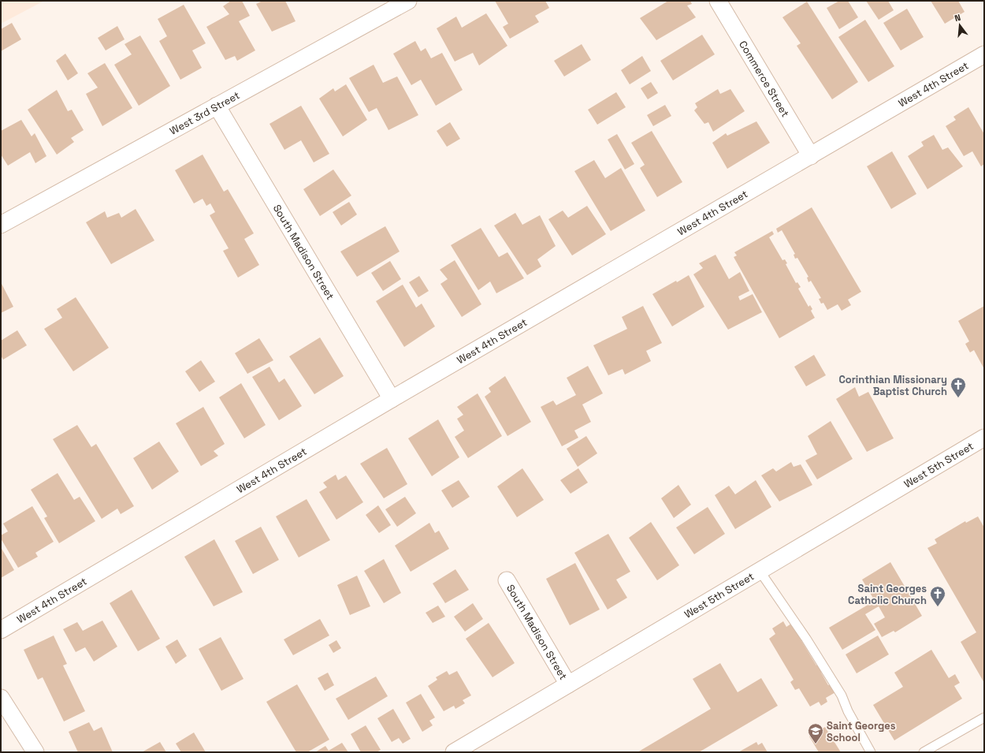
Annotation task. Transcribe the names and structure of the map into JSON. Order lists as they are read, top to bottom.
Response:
{
  "streets": {
    "street": [
      "Commerce Street",
      "West 4th Street",
      "West 3rd Street",
      "South Madison Street",
      "West 5th Street"
    ]
  },
  "crossings": [
    ["Commerce Street", "West 4th Street"],
    ["West 4th Street", "South Madison Street"],
    ["West 3rd Street", "South Madison Street"],
    ["South Madison Street", "West 5th Street"]
  ],
  "places": {
    "church": ["Corinthian Missionary Baptist Church", "Saint Georges Catholic Church"],
    "school or university": ["Saint Georges School"]
  },
  "north": "top"
}
